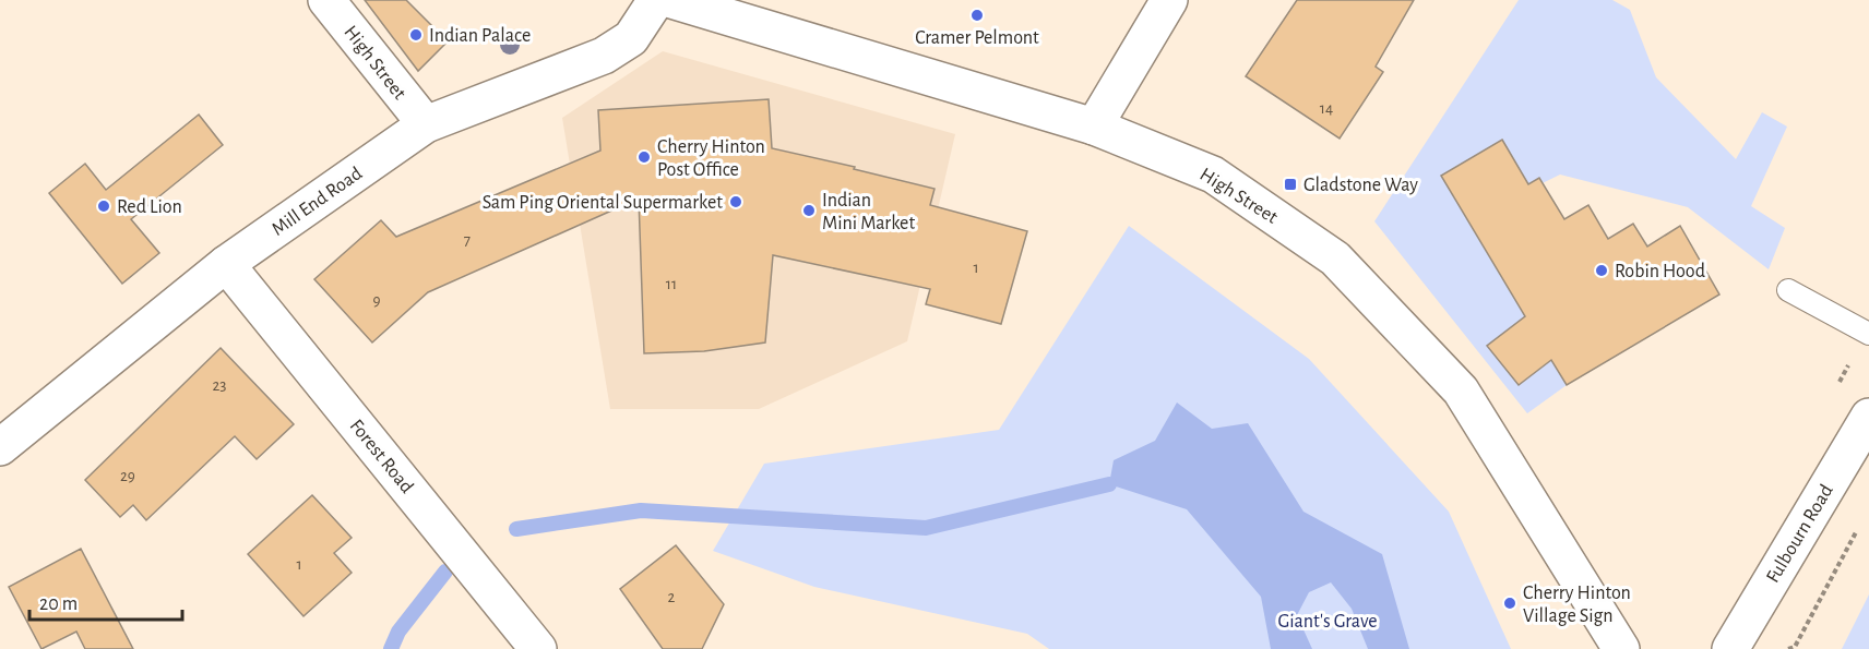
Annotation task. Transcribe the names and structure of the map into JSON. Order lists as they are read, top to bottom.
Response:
{
  "streets": {
    "street": [
      "High Street",
      "Mill End Road",
      "Forest Road",
      "Fulbourn Road"
    ]
  },
  "crossings": [
    ["High Street", "Mill End Road"],
    ["Mill End Road", "Forest Road"]
  ],
  "parks": ["Giant's Grave"],
  "places": {
    "other": [
      "Cramer Pelmont",
      "Indian Palace",
      "Cherry Hinton Post Office",
      "Sam Ping Oriental Supermarket",
      "Red Lion",
      "Indian Mini Market",
      "Robin Hood",
      "Cherry Hinton Village Sign"
    ],
    "transit": ["Gladstone Way"]
  },
  "house_numbers": [
    "14",
    "7",
    "1",
    "11",
    "9",
    "23",
    "29",
    "1",
    "2"
  ],
  "scale_bar": "20 m"
}
